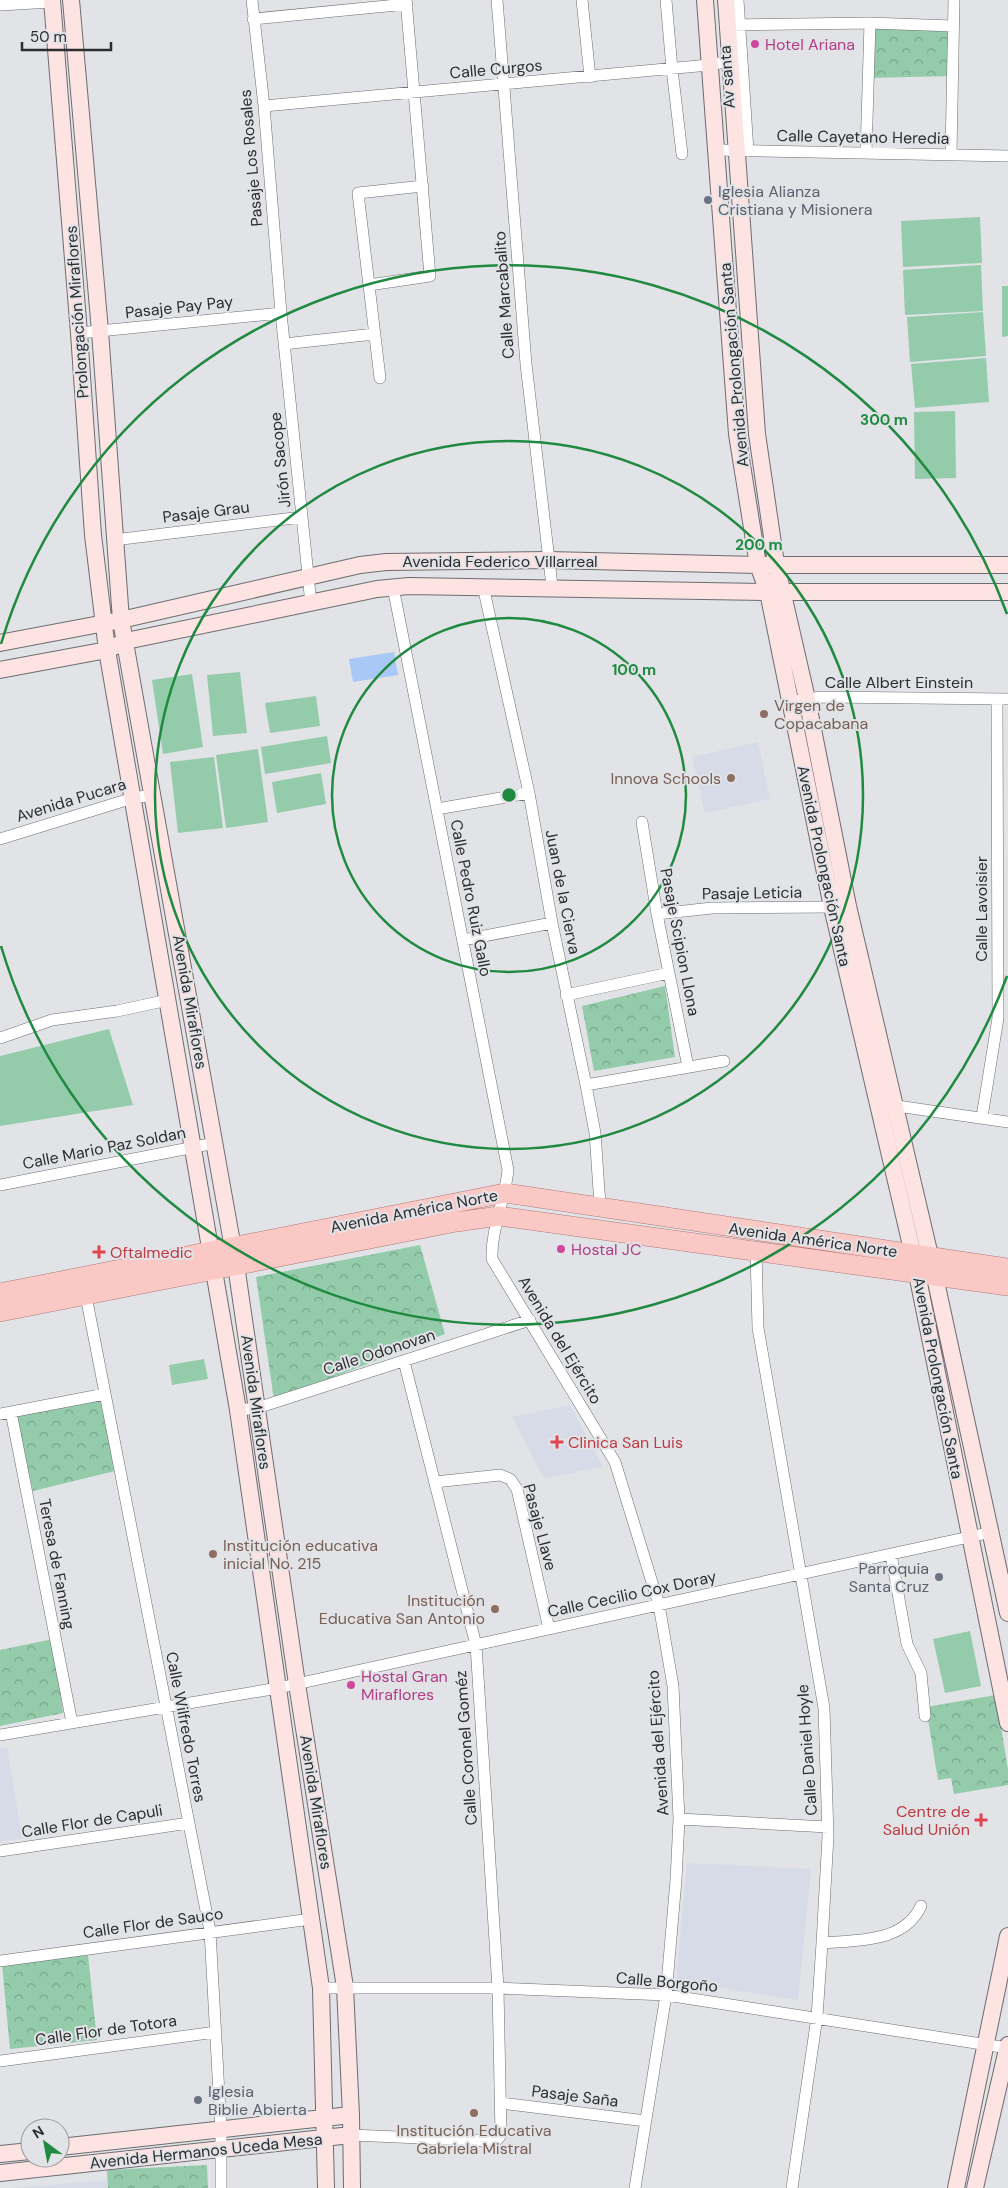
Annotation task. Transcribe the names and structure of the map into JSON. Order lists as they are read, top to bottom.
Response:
{
  "streets": {
    "main road": [
      "Prolongación Miraflores",
      "Avenida Prolongación Santa",
      "Avenida Federico Villarreal",
      "Avenida Miraflores",
      "Avenida América Norte",
      "Avenida Hermanos Uceda Mesa"
    ],
    "street": [
      "Calle Curgos",
      "Av santa",
      "Calle Cayetano Heredia",
      "Pasaje Los Rosales",
      "Calle Marcabalito",
      "Pasaje Pay Pay",
      "Jirón Sacope",
      "Pasaje Grau",
      "Calle Albert Einstein",
      "Avenida Pucara",
      "Juan de la Cierva",
      "Pasaje Leticia",
      "Calle Pedro Ruiz Gallo",
      "Calle Lavoisier",
      "Pasaje Scipion Llona",
      "Calle Mario Paz Soldan",
      "Avenida del Ejército",
      "Calle Odonovan",
      "Pasaje Llave",
      "Teresa de Fanning",
      "Calle Cecilio Cox Doray",
      "Calle Wilfredo Torres",
      "Calle Coronel Goméz",
      "Calle Daniel Hoyle",
      "Calle Flor de Capuli",
      "Calle Flor de Sauco",
      "Calle Borgoño",
      "Calle Flor de Totora",
      "Pasaje Saña"
    ]
  },
  "crossings": [
    ["Calle Curgos", "Pasaje Los Rosales"],
    ["Calle Curgos", "Calle Marcabalito"],
    ["Calle Curgos", "Avenida Prolongación Santa"],
    ["Av santa", "Calle Cayetano Heredia"],
    ["Av santa", "Avenida Prolongación Santa"],
    ["Calle Cayetano Heredia", "Avenida Prolongación Santa"],
    ["Pasaje Los Rosales", "Pasaje Pay Pay"],
    ["Pasaje Los Rosales", "Jirón Sacope"],
    ["Calle Marcabalito", "Avenida Federico Villarreal"],
    ["Pasaje Pay Pay", "Prolongación Miraflores"],
    ["Pasaje Pay Pay", "Jirón Sacope"],
    ["Prolongación Miraflores", "Pasaje Grau"],
    ["Prolongación Miraflores", "Avenida Federico Villarreal"],
    ["Prolongación Miraflores", "Avenida Miraflores"],
    ["Avenida Prolongación Santa", "Avenida Federico Villarreal"],
    ["Avenida Prolongación Santa", "Calle Albert Einstein"],
    ["Avenida Prolongación Santa", "Pasaje Leticia"],
    ["Avenida Prolongación Santa", "Avenida América Norte"],
    ["Avenida Prolongación Santa", "Calle Cecilio Cox Doray"],
    ["Jirón Sacope", "Pasaje Grau"],
    ["Jirón Sacope", "Avenida Federico Villarreal"],
    ["Avenida Federico Villarreal", "Juan de la Cierva"],
    ["Avenida Federico Villarreal", "Calle Pedro Ruiz Gallo"],
    ["Avenida Federico Villarreal", "Avenida Miraflores"],
    ["Calle Albert Einstein", "Calle Lavoisier"],
    ["Avenida Pucara", "Avenida Miraflores"],
    ["Juan de la Cierva", "Avenida América Norte"],
    ["Pasaje Leticia", "Pasaje Scipion Llona"],
    ["Calle Pedro Ruiz Gallo", "Avenida América Norte"],
    ["Calle Pedro Ruiz Gallo", "Avenida del Ejército"],
    ["Avenida Miraflores", "Calle Mario Paz Soldan"],
    ["Avenida Miraflores", "Avenida América Norte"],
    ["Avenida Miraflores", "Calle Odonovan"],
    ["Avenida Miraflores", "Calle Cecilio Cox Doray"],
    ["Avenida Miraflores", "Calle Coronel Goméz"],
    ["Avenida Miraflores", "Calle Flor de Sauco"],
    ["Avenida Miraflores", "Calle Borgoño"],
    ["Avenida Miraflores", "Avenida Hermanos Uceda Mesa"],
    ["Avenida América Norte", "Avenida del Ejército"],
    ["Avenida América Norte", "Calle Wilfredo Torres"],
    ["Avenida América Norte", "Calle Daniel Hoyle"],
    ["Avenida del Ejército", "Calle Odonovan"],
    ["Avenida del Ejército", "Calle Cecilio Cox Doray"],
    ["Avenida del Ejército", "Calle Borgoño"],
    ["Avenida del Ejército", "Pasaje Saña"],
    ["Calle Odonovan", "Calle Coronel Goméz"],
    ["Pasaje Llave", "Calle Cecilio Cox Doray"],
    ["Pasaje Llave", "Calle Coronel Goméz"],
    ["Teresa de Fanning", "Calle Cecilio Cox Doray"],
    ["Calle Cecilio Cox Doray", "Calle Wilfredo Torres"],
    ["Calle Cecilio Cox Doray", "Calle Coronel Goméz"],
    ["Calle Cecilio Cox Doray", "Calle Daniel Hoyle"],
    ["Calle Wilfredo Torres", "Calle Flor de Capuli"],
    ["Calle Wilfredo Torres", "Calle Flor de Sauco"],
    ["Calle Wilfredo Torres", "Calle Flor de Totora"],
    ["Calle Wilfredo Torres", "Avenida Hermanos Uceda Mesa"],
    ["Calle Coronel Goméz", "Calle Borgoño"],
    ["Calle Coronel Goméz", "Pasaje Saña"],
    ["Calle Coronel Goméz", "Avenida Hermanos Uceda Mesa"],
    ["Calle Daniel Hoyle", "Calle Borgoño"]
  ],
  "places": {
    "other": [
      "Hotel Ariana",
      "Iglesia Alianza Cristiana y Misionera",
      "Virgen de Copacabana",
      "Innova Schools",
      "Hostal JC",
      "Institución educativa inicial No. 215",
      "Parroquia Santa Cruz",
      "Institución Educativa San Antonio",
      "Hostal Gran Miraflores",
      "Iglesia Biblie Abierta",
      "Institución Educativa Gabriela Mistral"
    ],
    "health": ["Oftalmedic", "Clinica San Luis", "Centre de Salud Unión"]
  },
  "scale_bar": "50 m",
  "north": "top left",
  "rings": ["300 m", "200 m", "100 m"]
}
